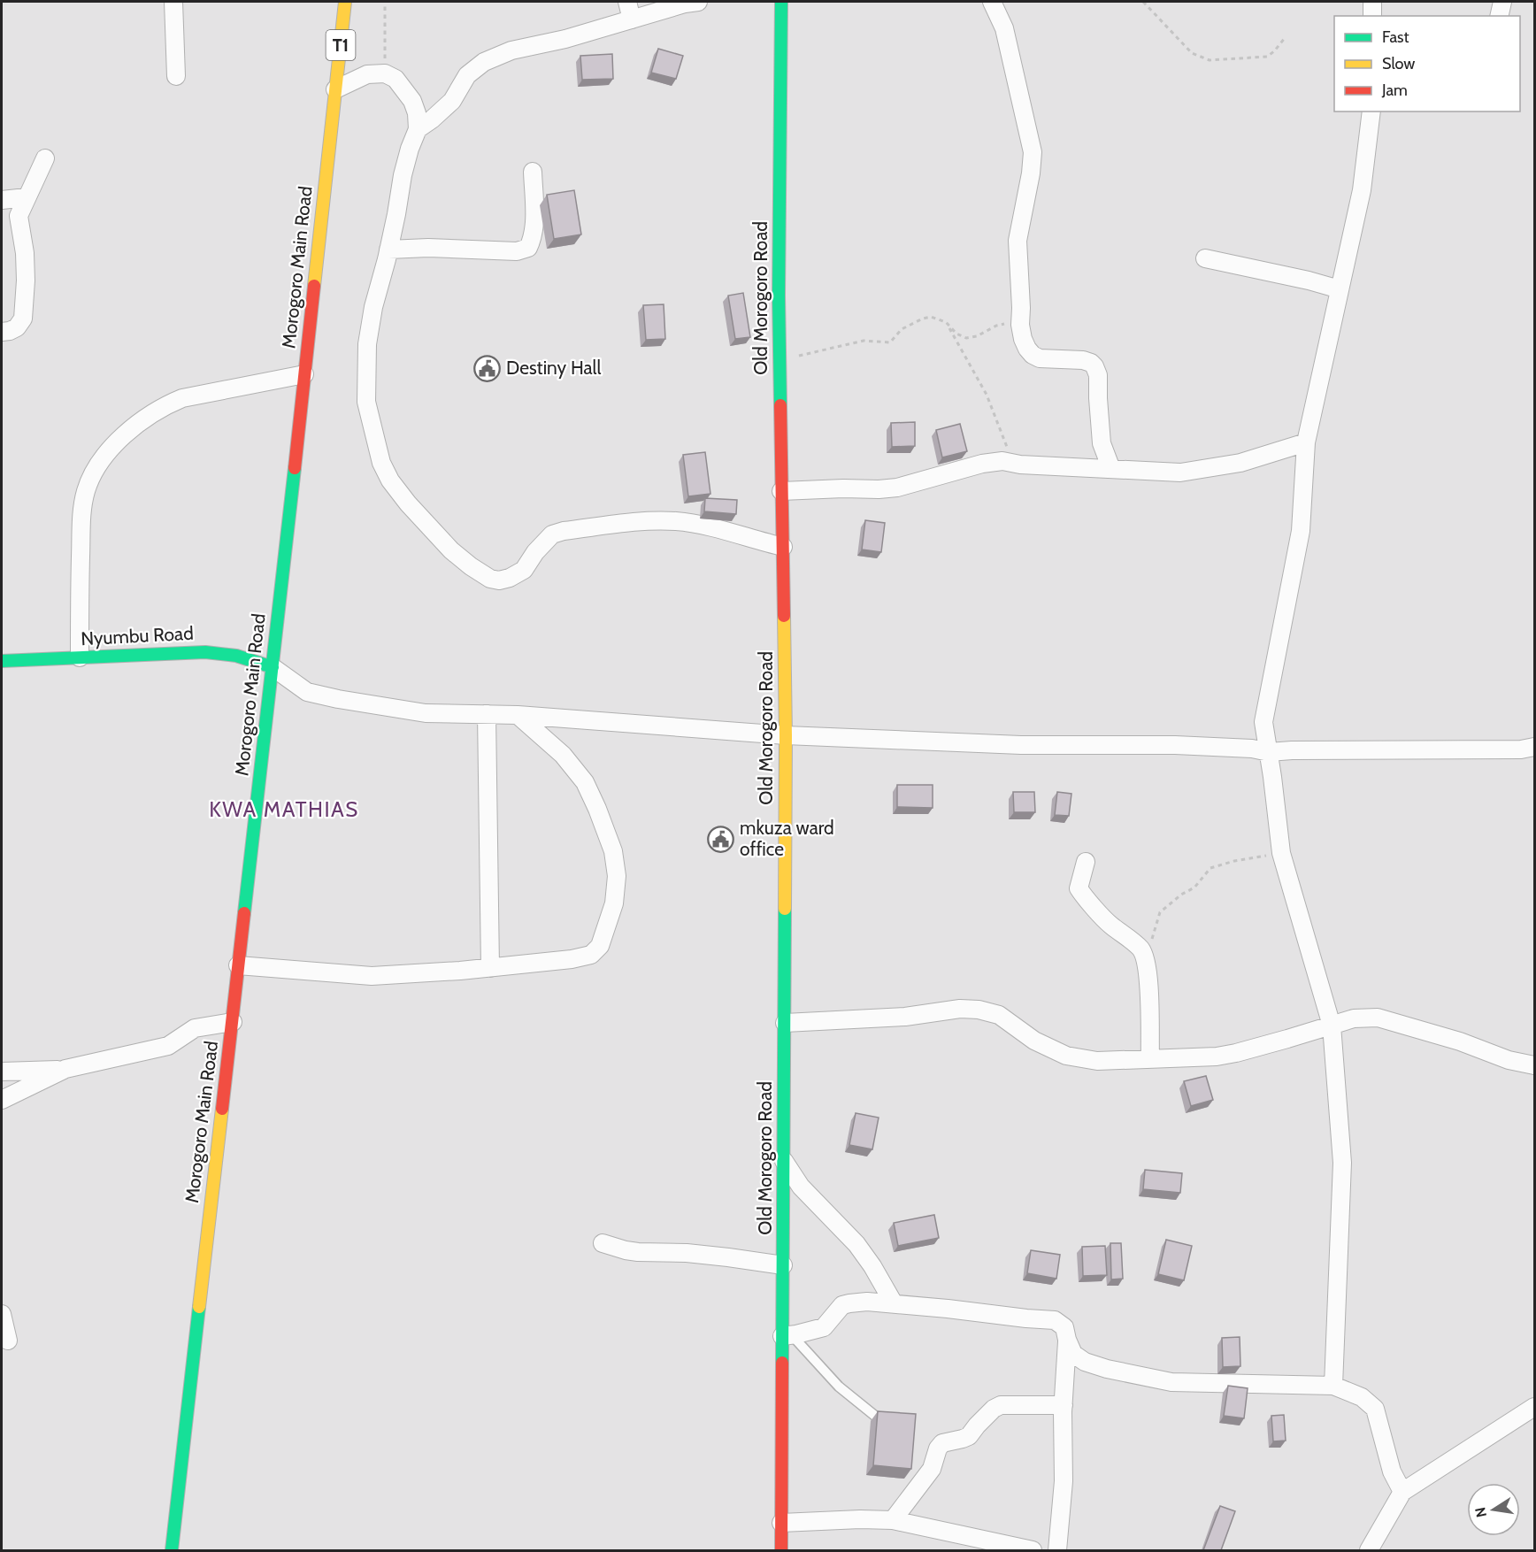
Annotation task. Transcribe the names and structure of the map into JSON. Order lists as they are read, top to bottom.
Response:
{
  "streets": {
    "main road": [
      "T1",
      "Morogoro Main Road",
      "Old Morogoro Road",
      "Nyumbu Road"
    ]
  },
  "crossings": [
    ["Morogoro Main Road", "Nyumbu Road"]
  ],
  "districts": ["KWA MATHIAS"],
  "places": {
    "public building": ["Destiny Hall", "mkuza ward office"]
  },
  "legend": ["Fast", "Slow", "Jam"],
  "north": "left"
}
